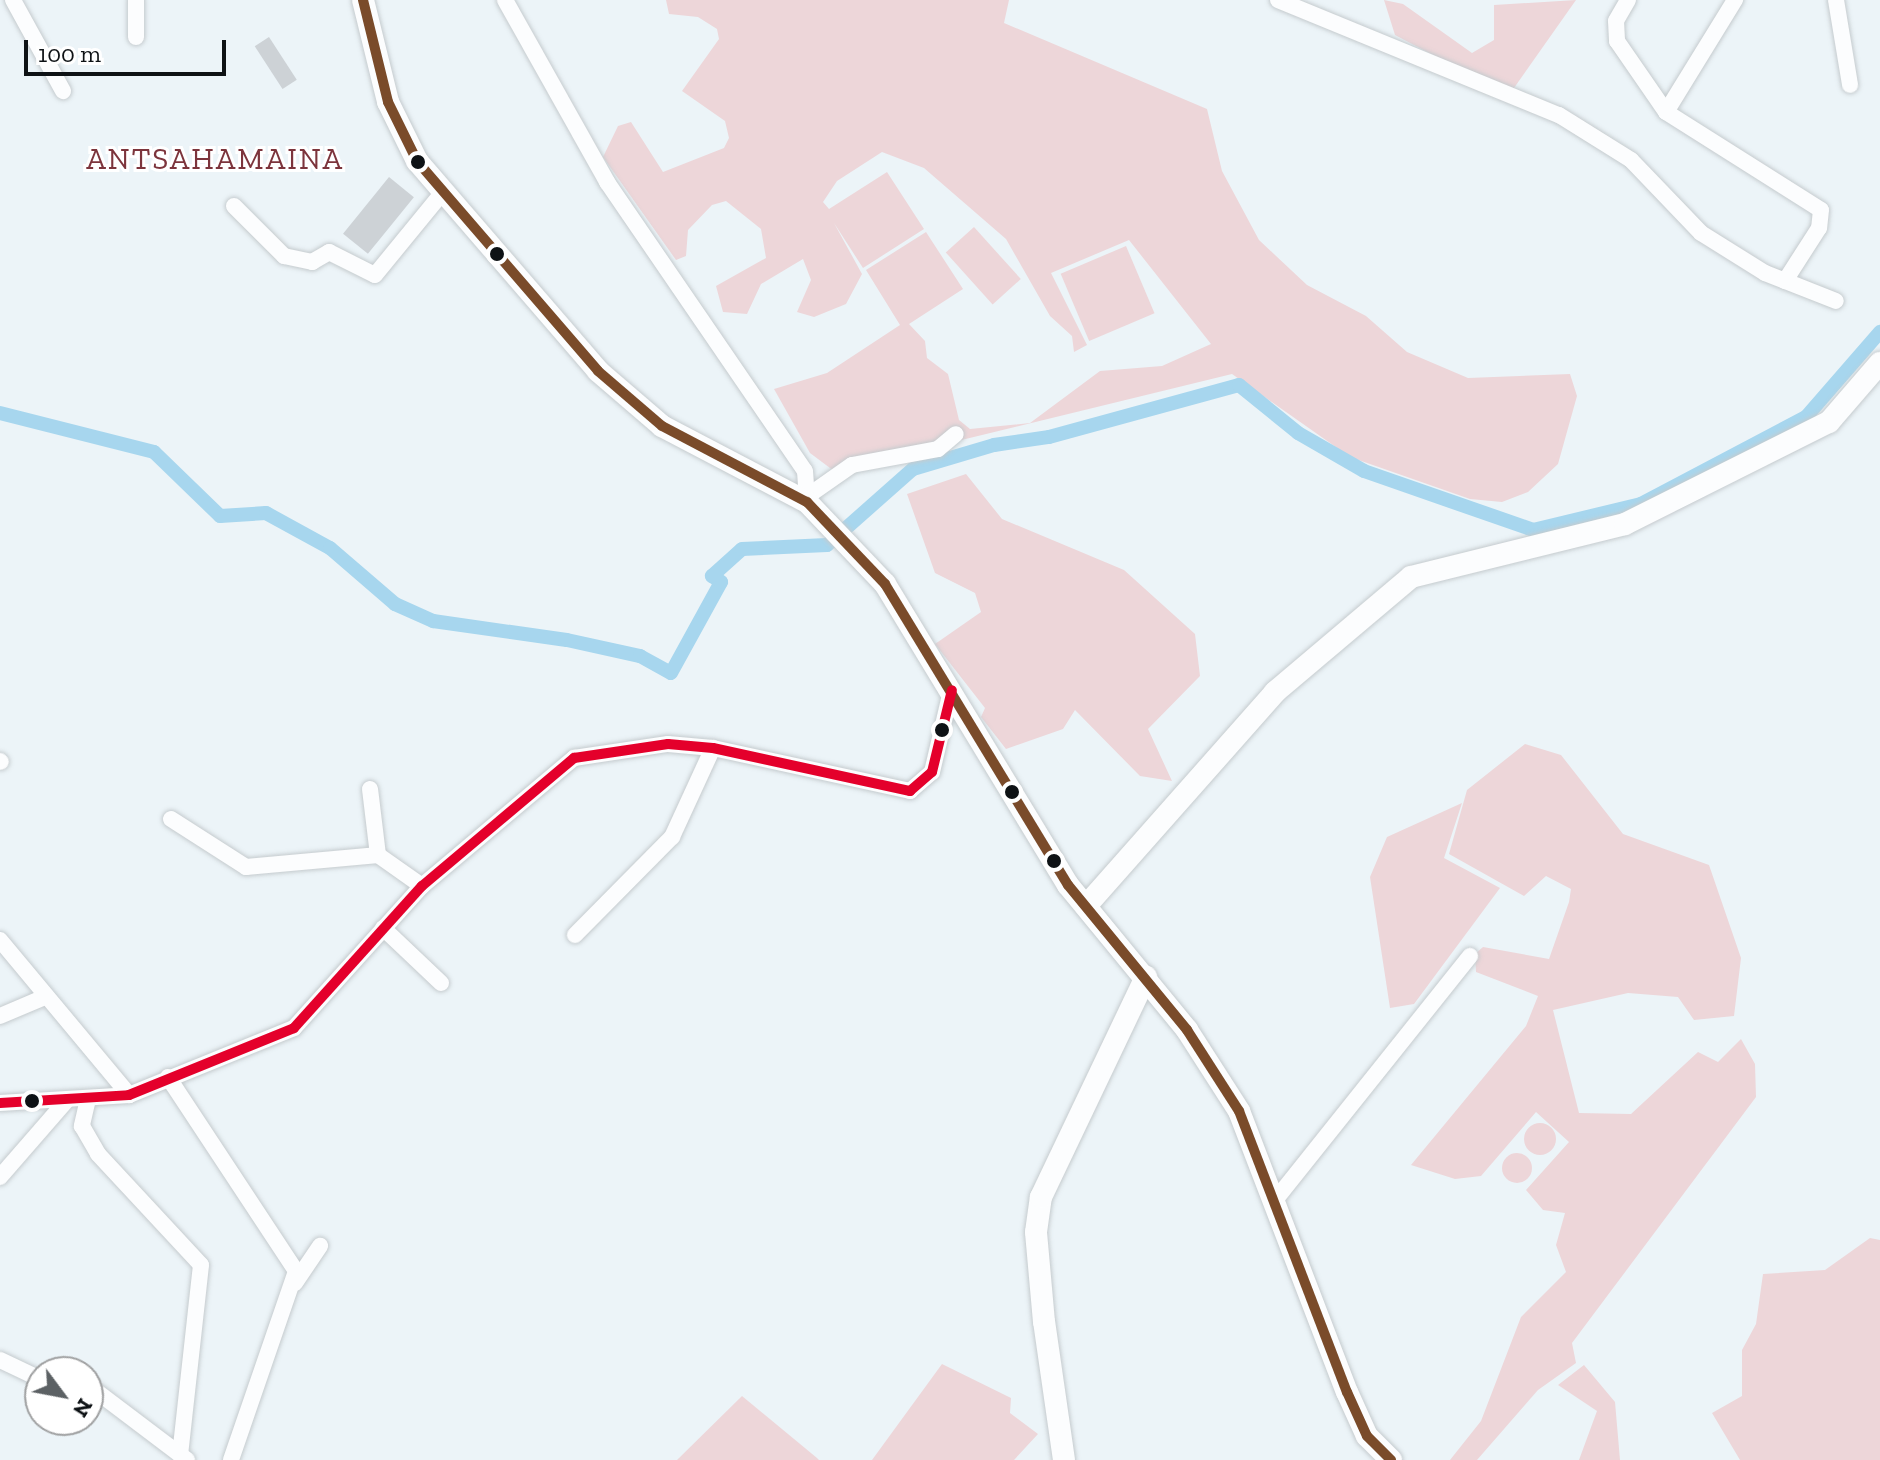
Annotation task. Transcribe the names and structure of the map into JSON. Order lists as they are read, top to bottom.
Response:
{
  "districts": ["ANTSAHAMAINA"],
  "scale_bar": "100 m",
  "north": "bottom right"
}
